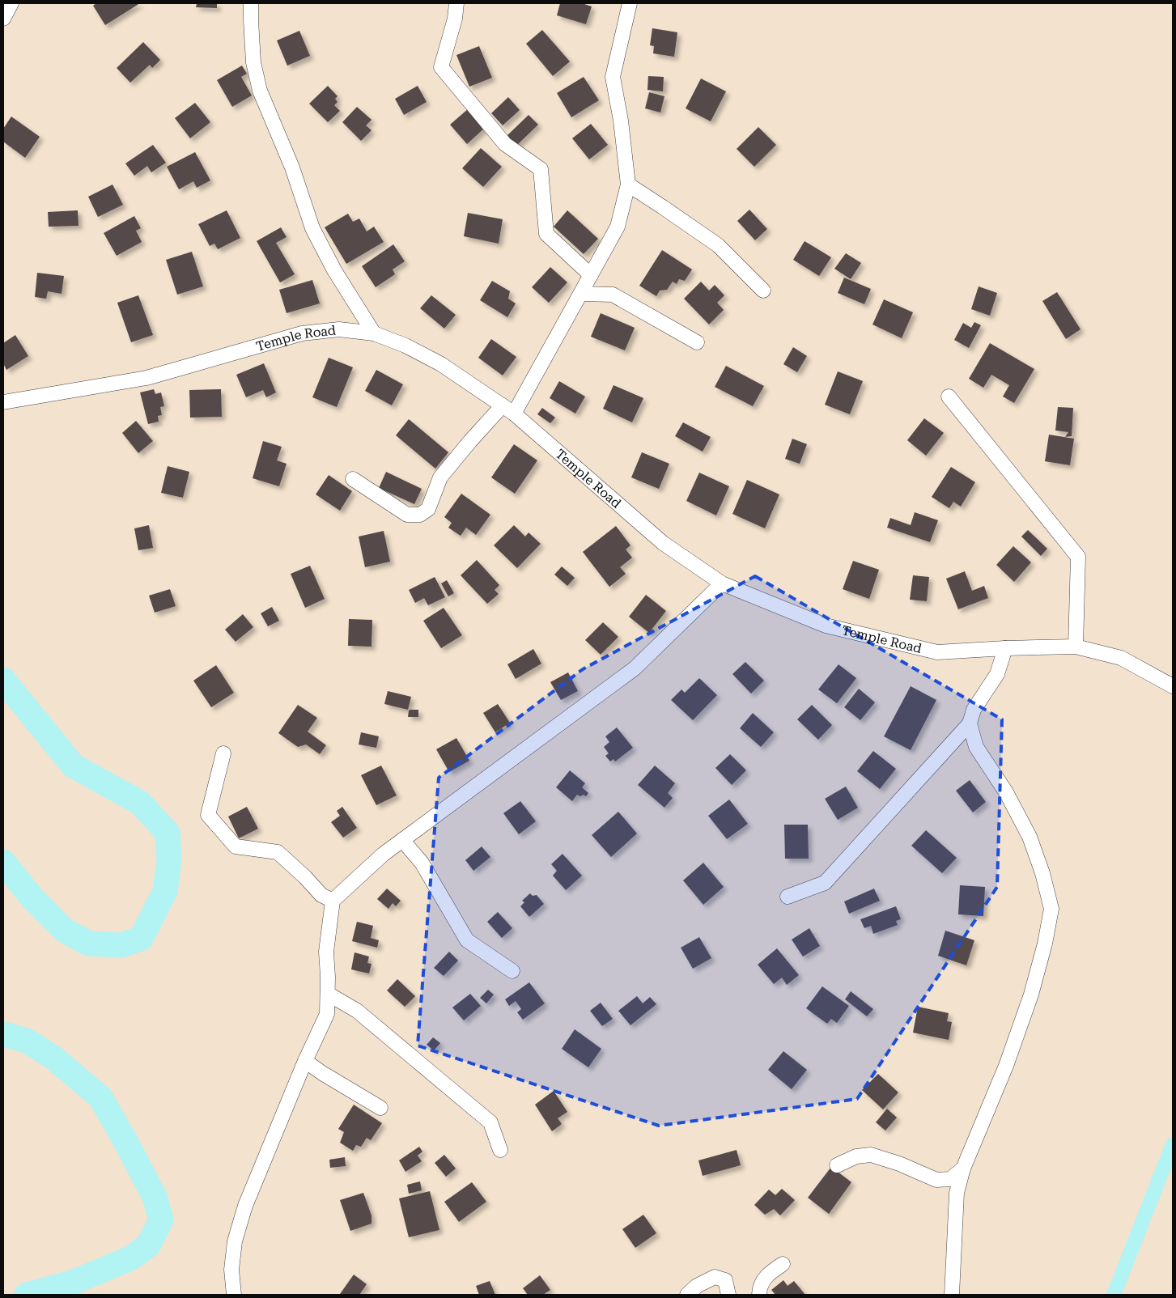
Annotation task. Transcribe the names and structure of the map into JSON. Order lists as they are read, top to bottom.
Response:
{
  "streets": {
    "street": ["Temple Road"]
  }
}
